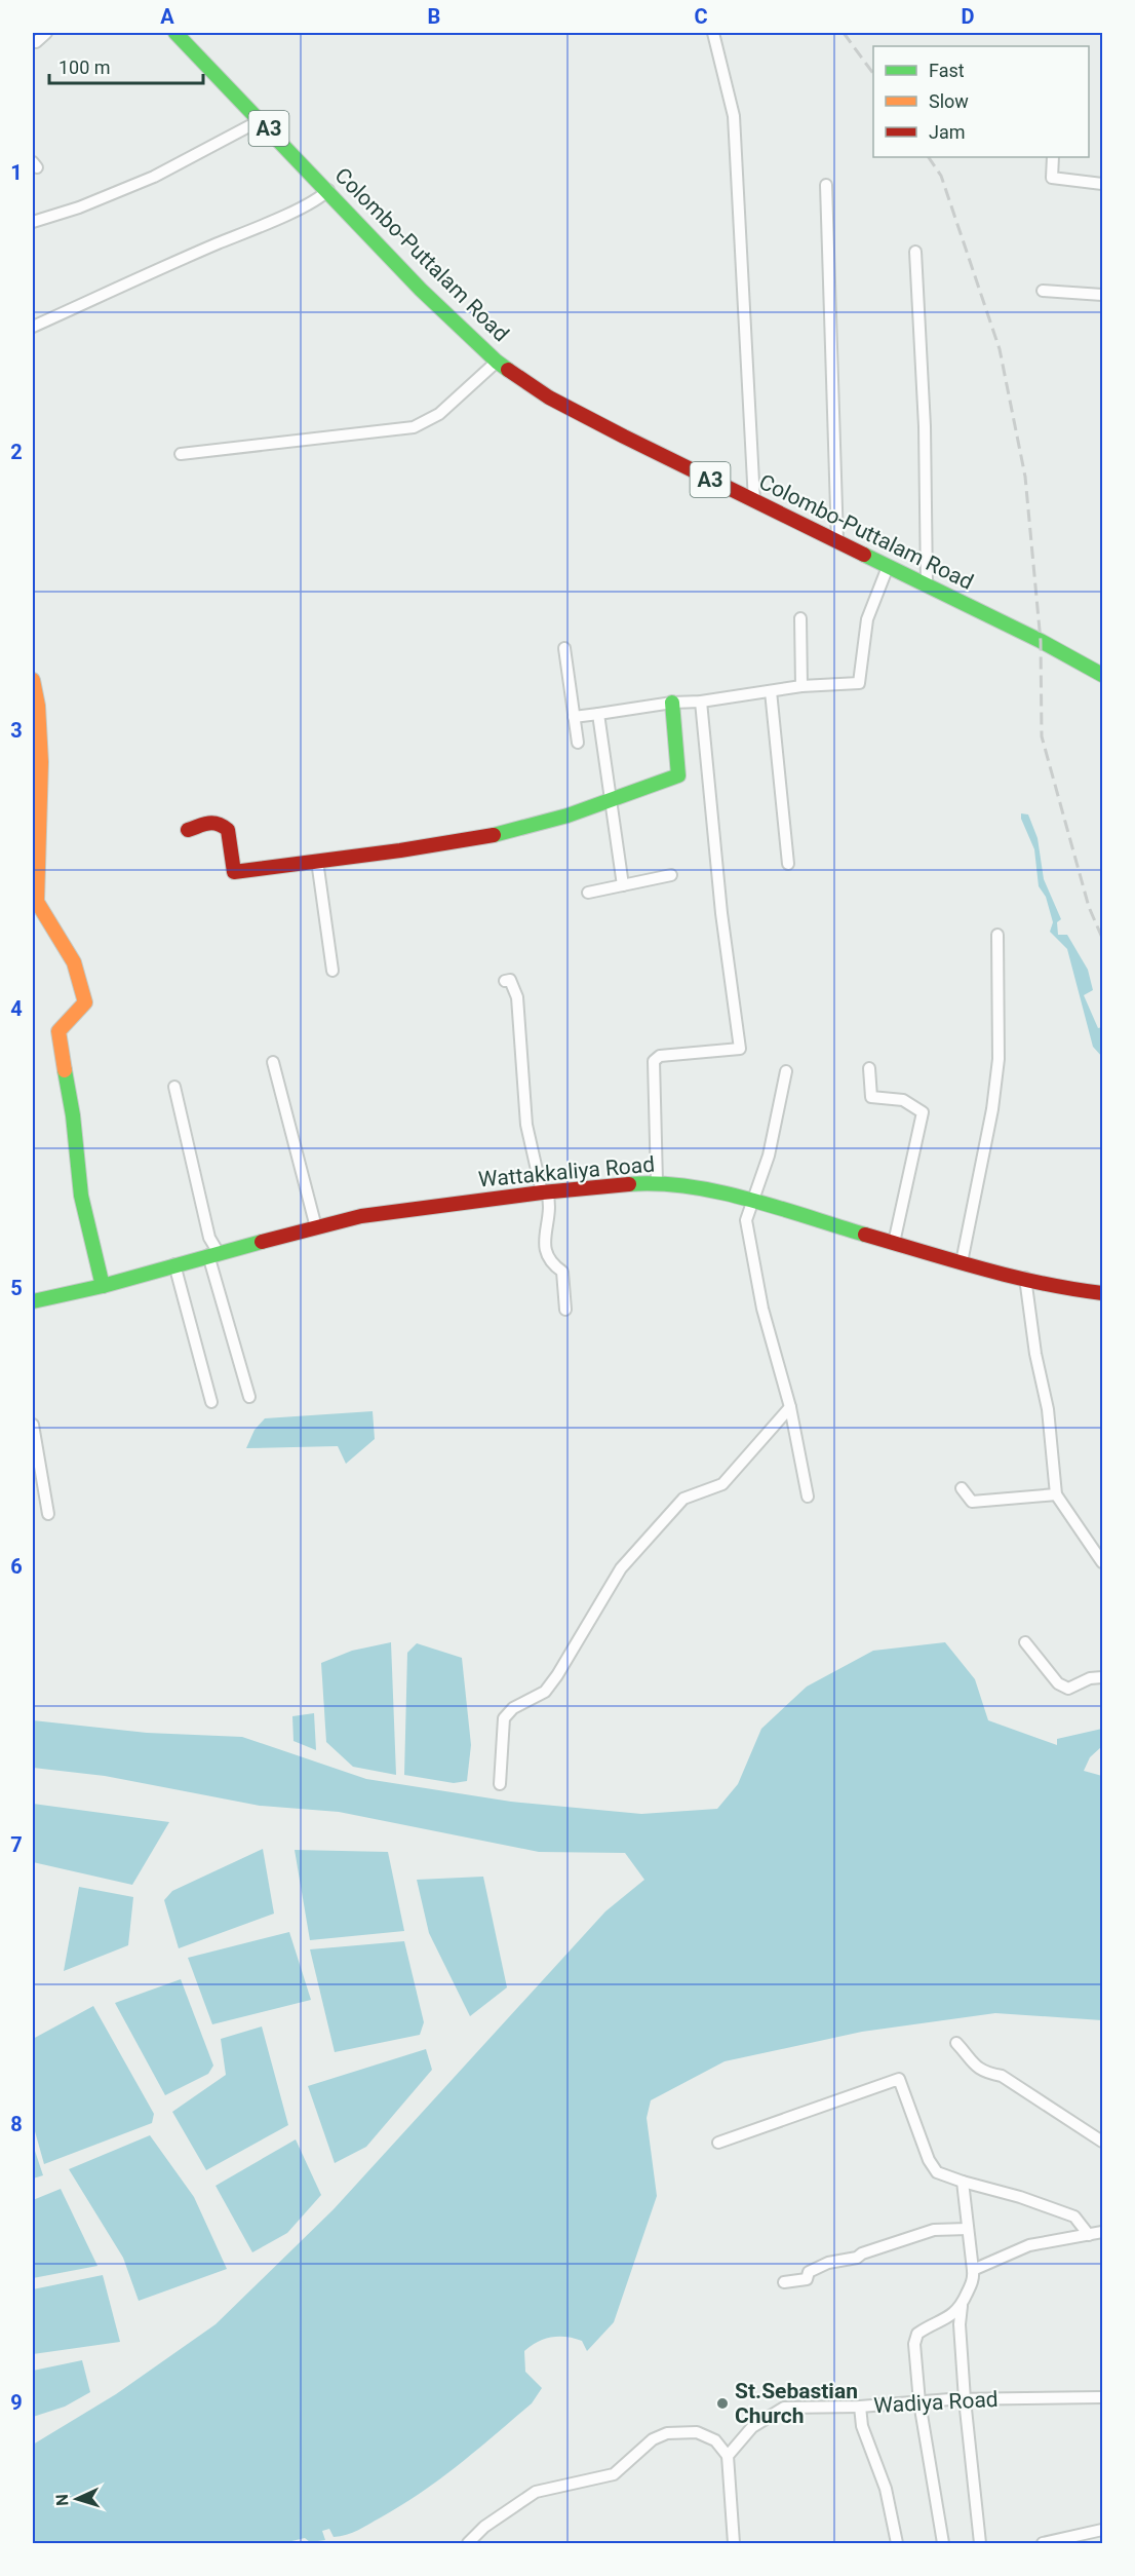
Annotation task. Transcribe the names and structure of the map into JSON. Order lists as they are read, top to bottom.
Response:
{
  "streets": {
    "main road": ["A3", "Colombo-Puttalam Road", "Wattakkaliya Road"],
    "street": ["Wadiya Road"]
  },
  "places": ["St.Sebastian Church"],
  "legend": ["Fast", "Slow", "Jam"],
  "scale_bar": "100 m",
  "north": "left",
  "grid": {
    "columns": [
      "A",
      "B",
      "C",
      "D"
    ],
    "rows": [
      "1",
      "2",
      "3",
      "4",
      "5",
      "6",
      "7",
      "8",
      "9"
    ]
  }
}
